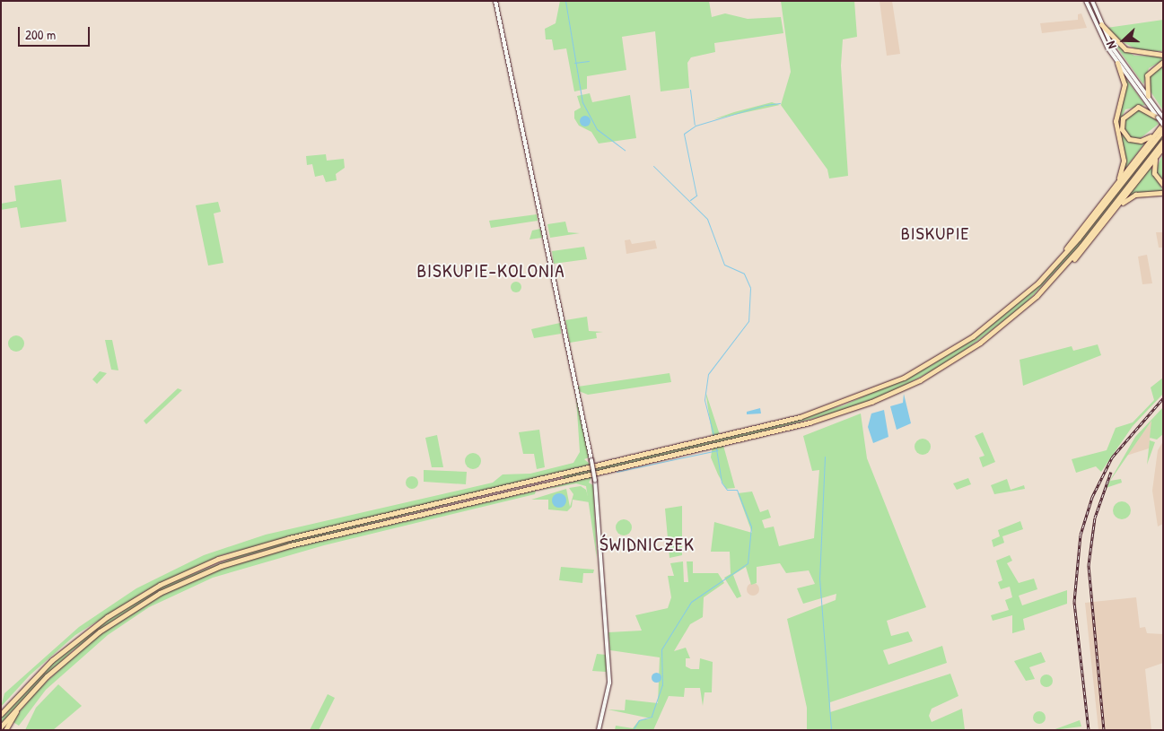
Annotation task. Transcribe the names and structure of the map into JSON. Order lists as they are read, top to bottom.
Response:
{
  "districts": ["BISKUPIE", "BISKUPIE-KOLONIA", "ŚWIDNICZEK"],
  "scale_bar": "200 m",
  "north": "left"
}
